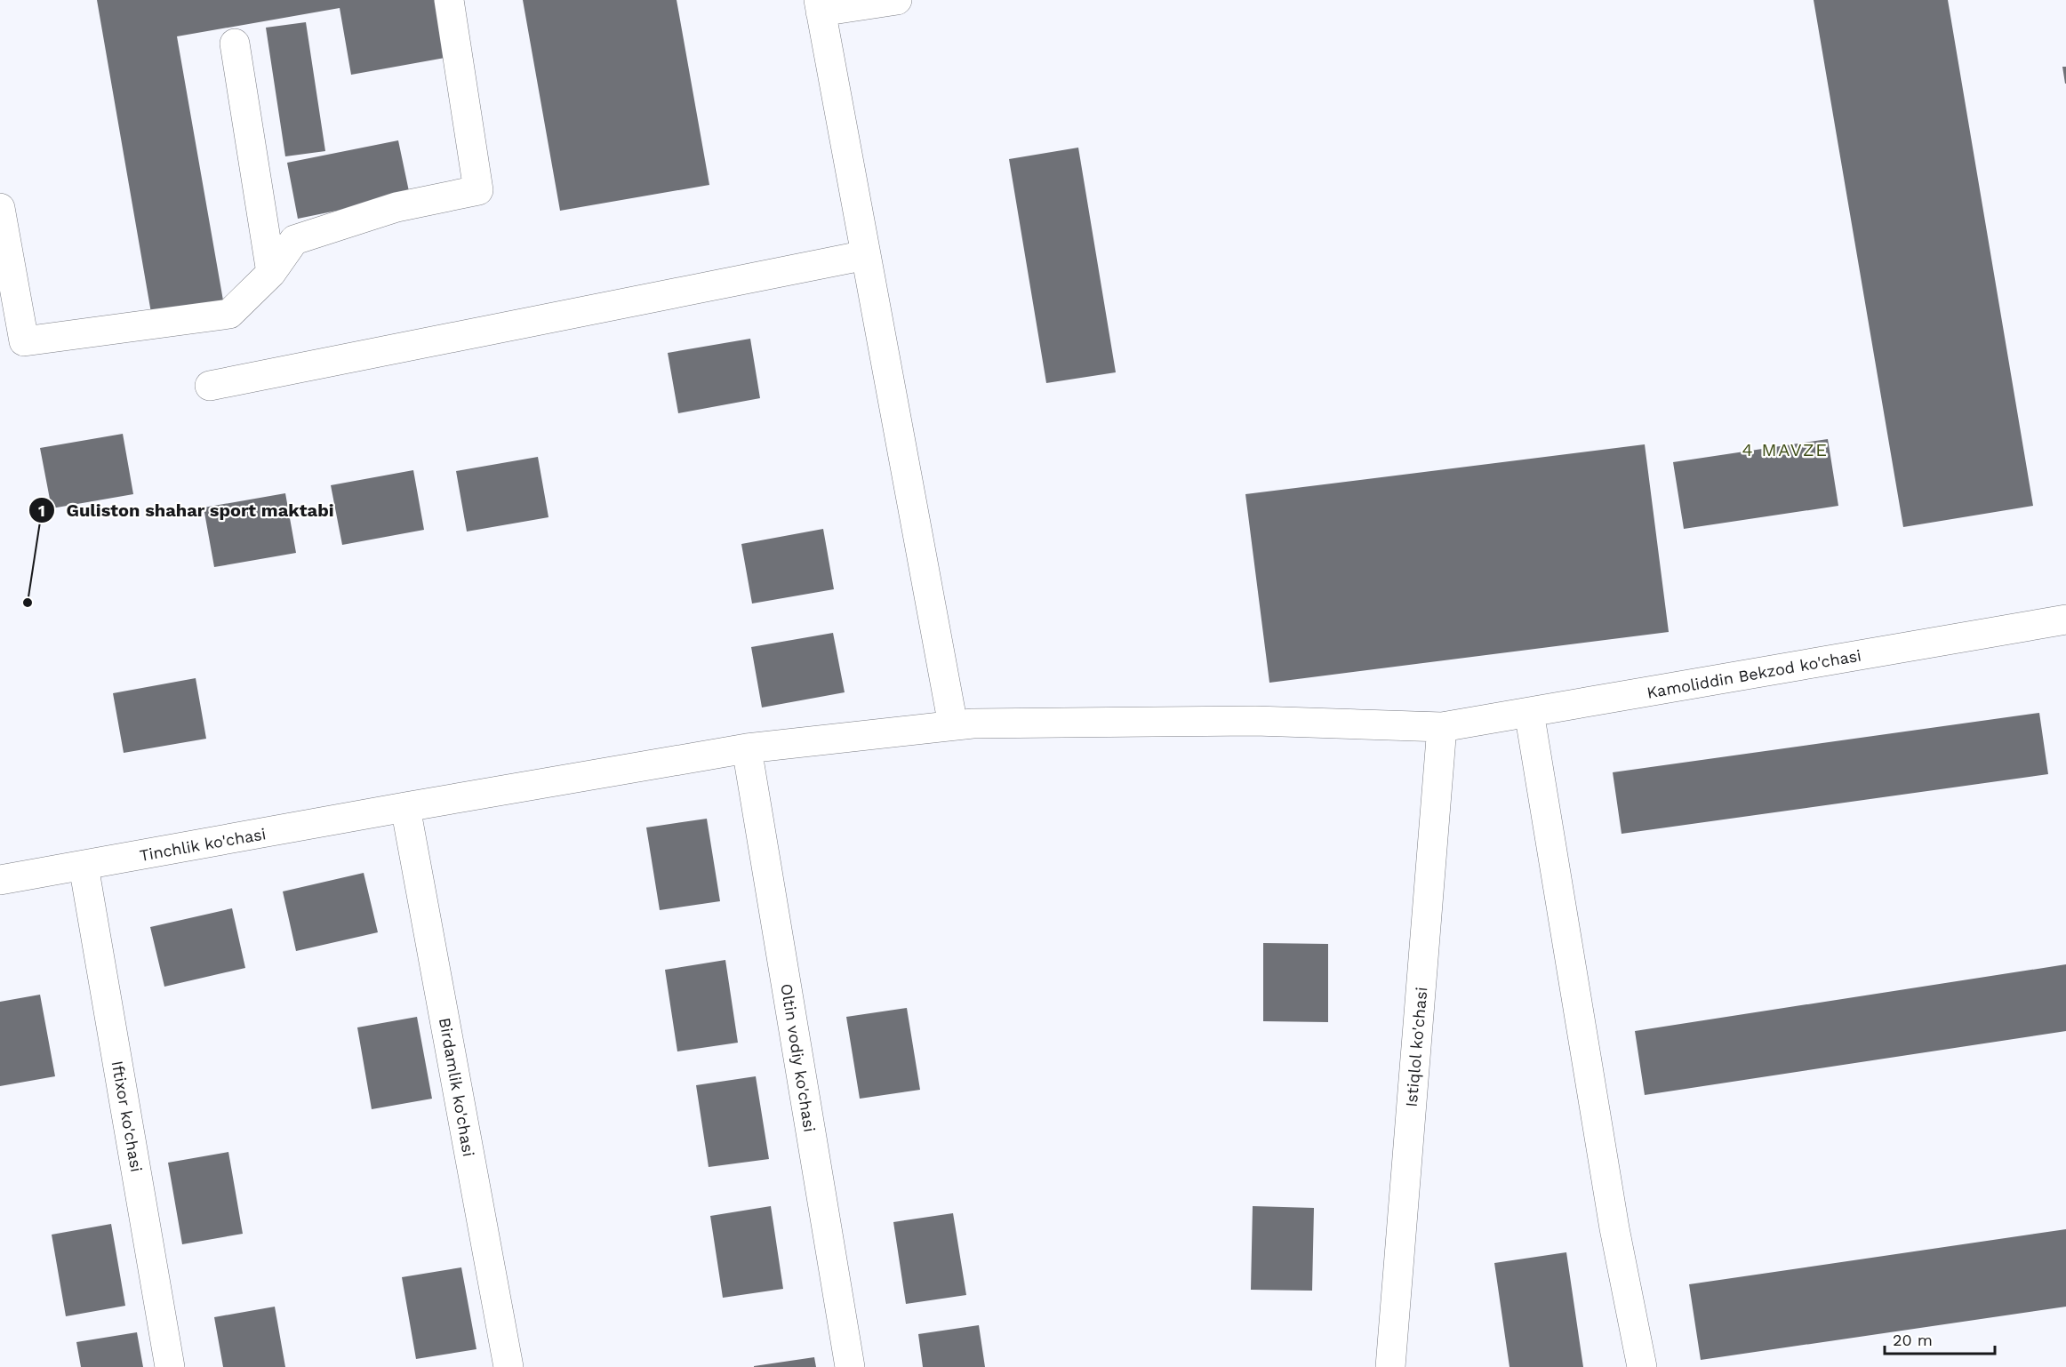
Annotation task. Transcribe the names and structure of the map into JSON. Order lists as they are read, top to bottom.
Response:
{
  "streets": {
    "street": [
      "Kamoliddin Bekzod ko'chasi",
      "Tinchlik ko'chasi",
      "Istiqlol ko'chasi",
      "Oltin vodiy ko'chasi",
      "Birdamlik ko'chasi",
      "Iftixor ko'chasi"
    ]
  },
  "crossings": [
    ["Kamoliddin Bekzod ko'chasi", "Tinchlik ko'chasi"],
    ["Kamoliddin Bekzod ko'chasi", "Istiqlol ko'chasi"],
    ["Tinchlik ko'chasi", "Oltin vodiy ko'chasi"],
    ["Tinchlik ko'chasi", "Birdamlik ko'chasi"],
    ["Tinchlik ko'chasi", "Iftixor ko'chasi"]
  ],
  "districts": ["4 MAVZE"],
  "places": ["Guliston shahar sport maktabi"],
  "scale_bar": "20 m"
}
